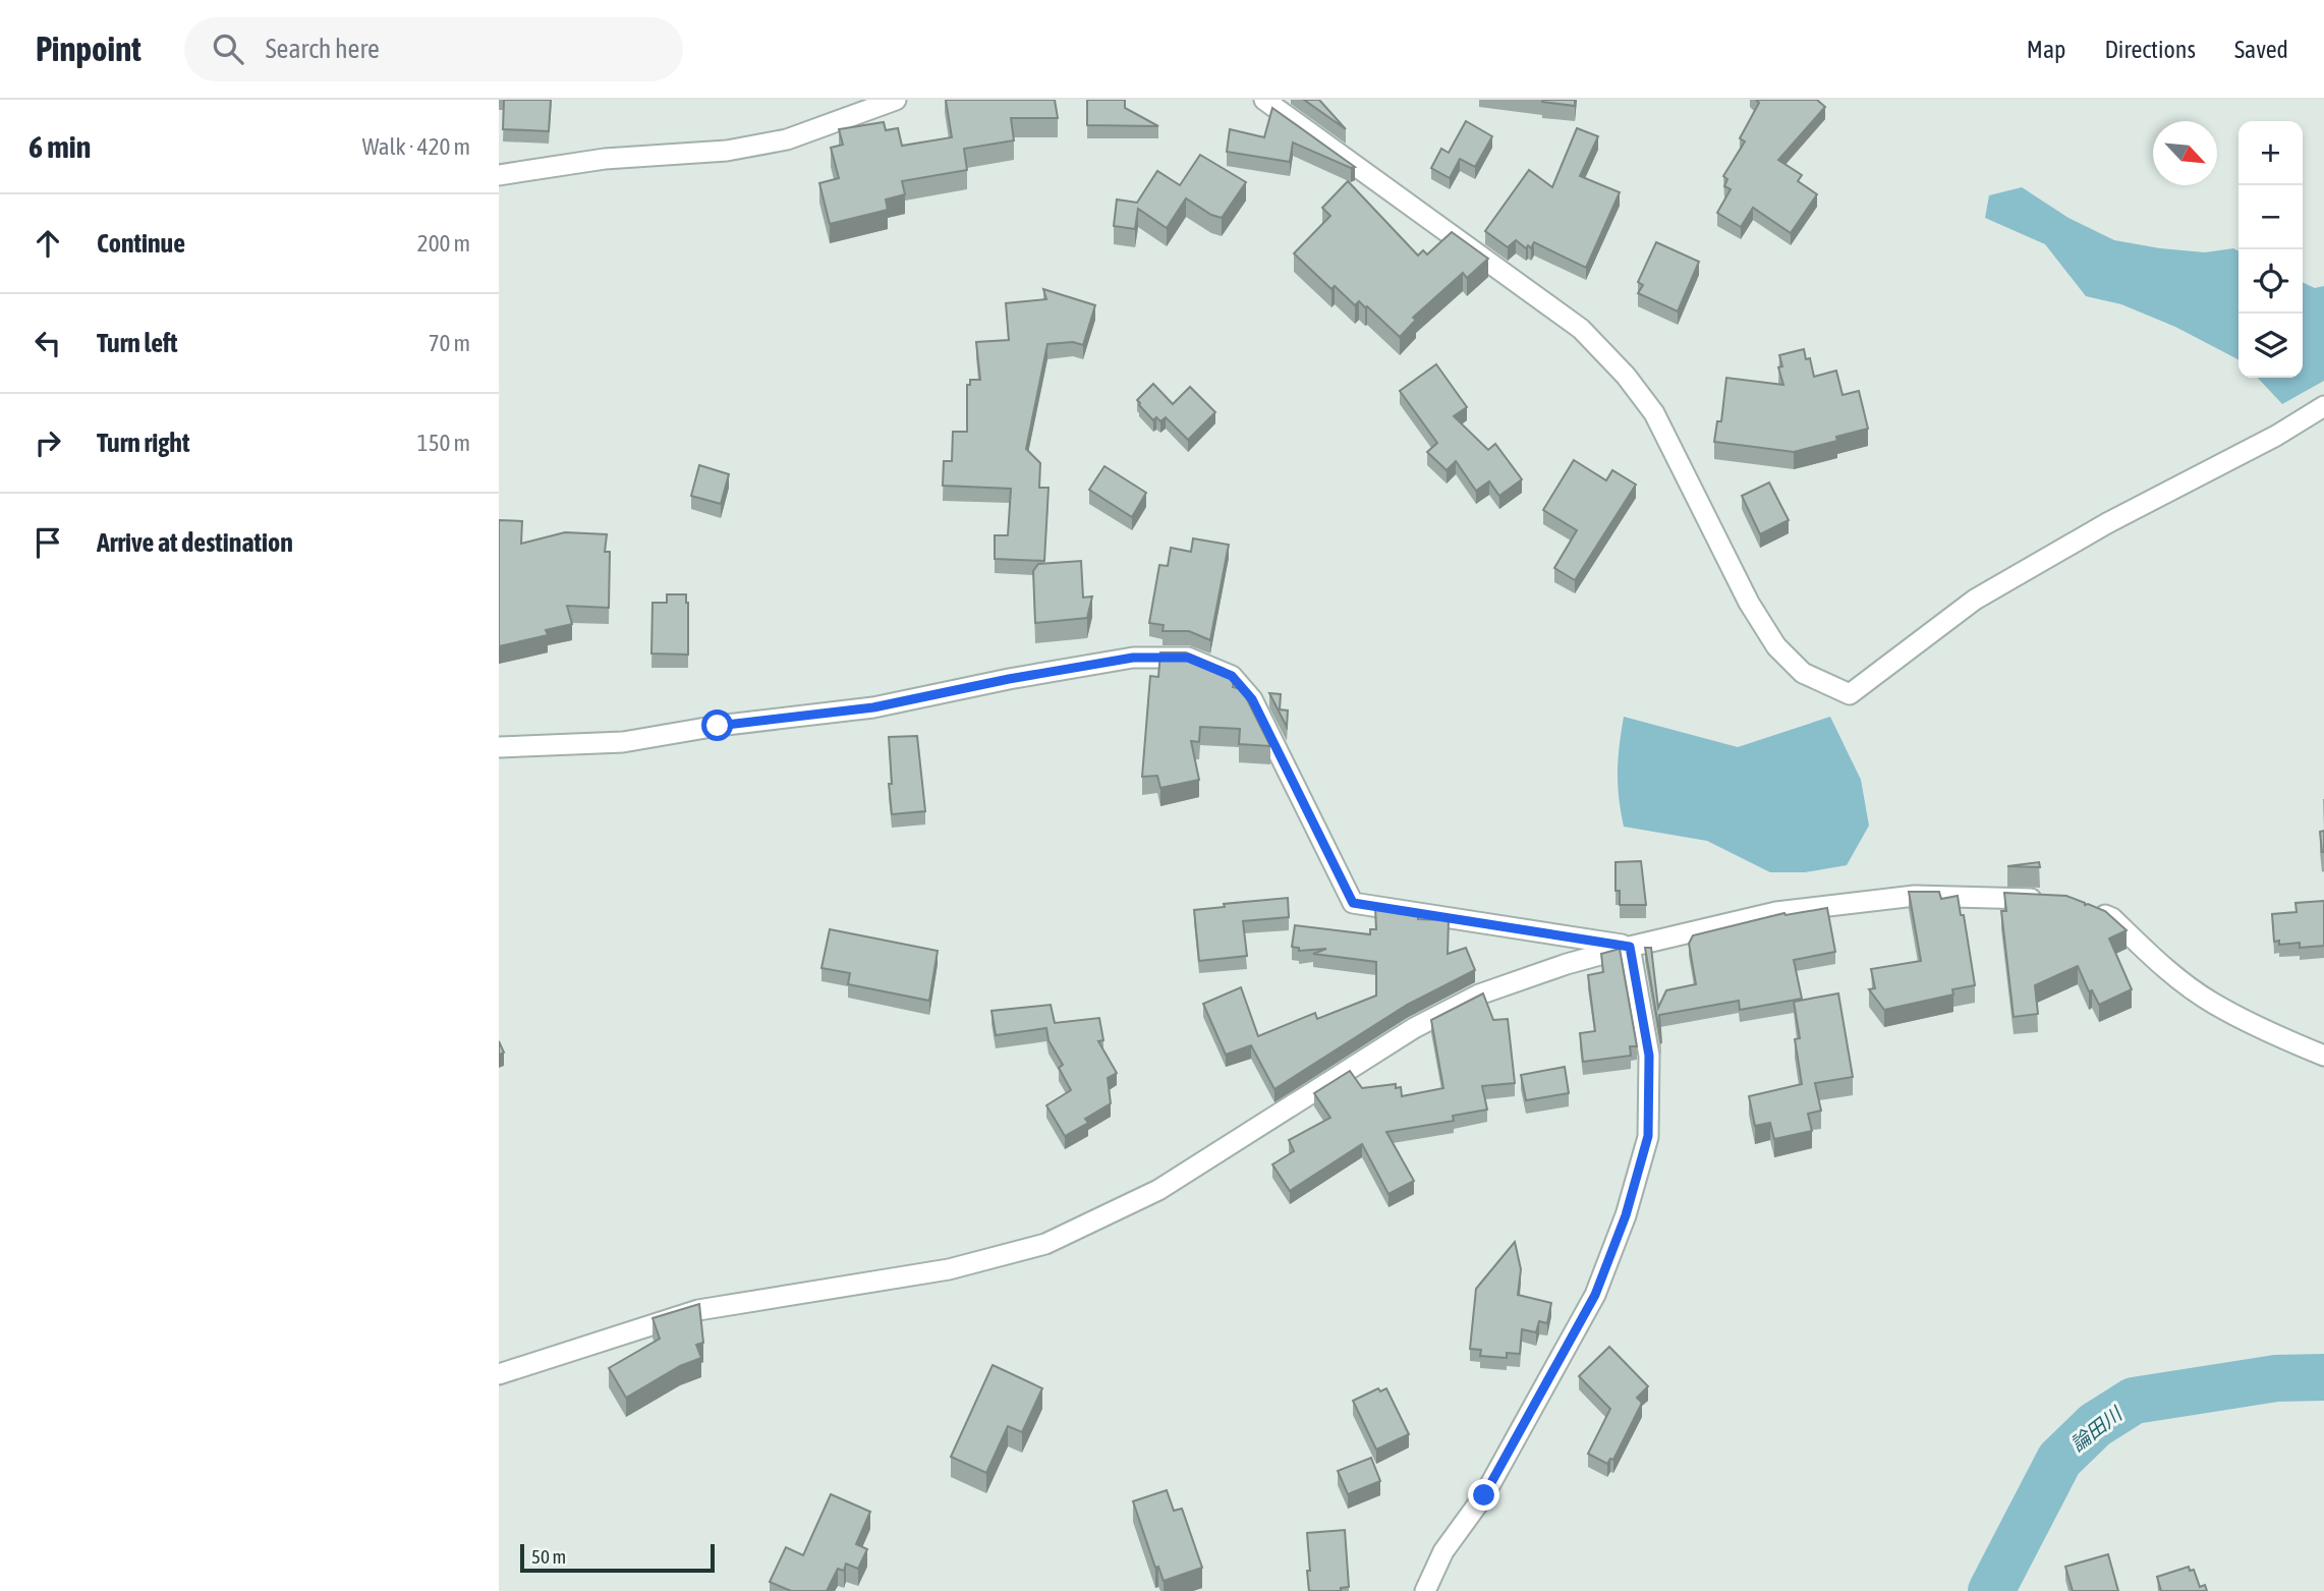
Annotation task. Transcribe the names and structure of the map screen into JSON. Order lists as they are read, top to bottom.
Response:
{
  "water": ["論田川"],
  "scale_bar": "50 m",
  "north": "bottom right",
  "page": {
    "header": "Pinpoint",
    "search": "Search here",
    "nav": ["Map", "Directions", "Saved"],
    "heading": ["6 min", "Walk · 420 m"],
    "map_buttons": ["+", "−"],
    "list": [
      ["Continue", "200 m"],
      ["Turn left", "70 m"],
      ["Turn right", "150 m"],
      "Arrive at destination"
    ],
    "scale": "50 m"
  }
}
